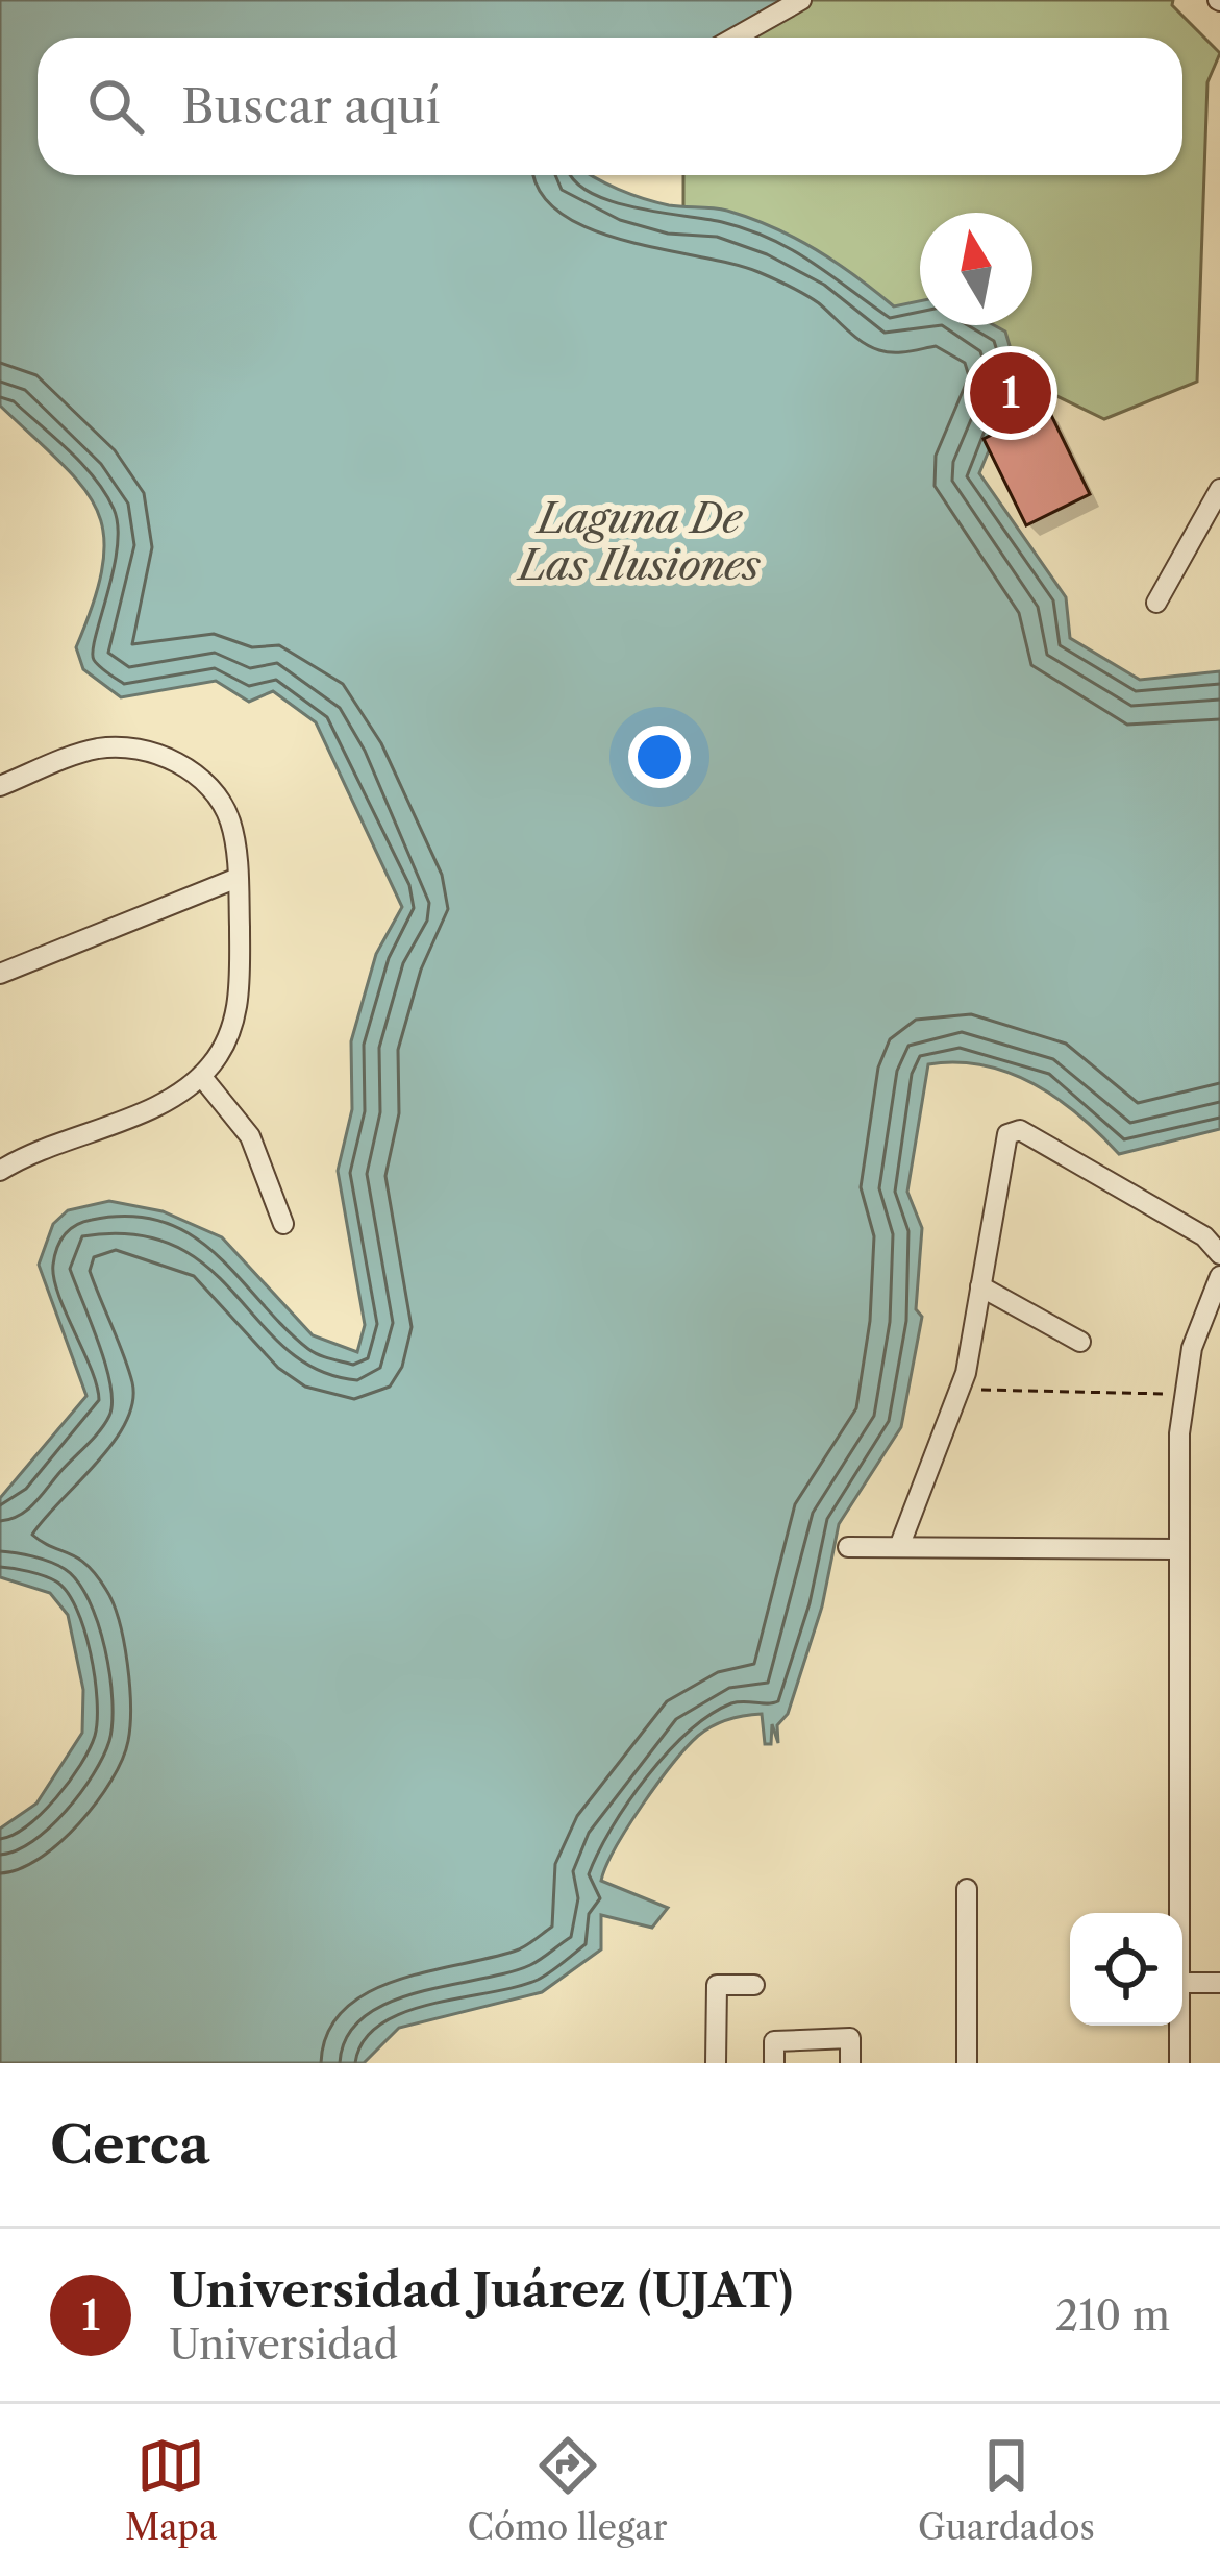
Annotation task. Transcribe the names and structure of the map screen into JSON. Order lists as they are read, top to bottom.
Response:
{
  "water": ["Laguna De Las Ilusiones"],
  "north": "top",
  "page": {
    "search": "Buscar aquí",
    "pins": "1",
    "heading": "Cerca",
    "list": [
      {
        "mark": "1",
        "name": "Universidad Juárez (UJAT)",
        "note": "Universidad",
        "value": "210 m"
      }
    ],
    "nav": ["Mapa", "Cómo llegar", "Guardados"]
  }
}
